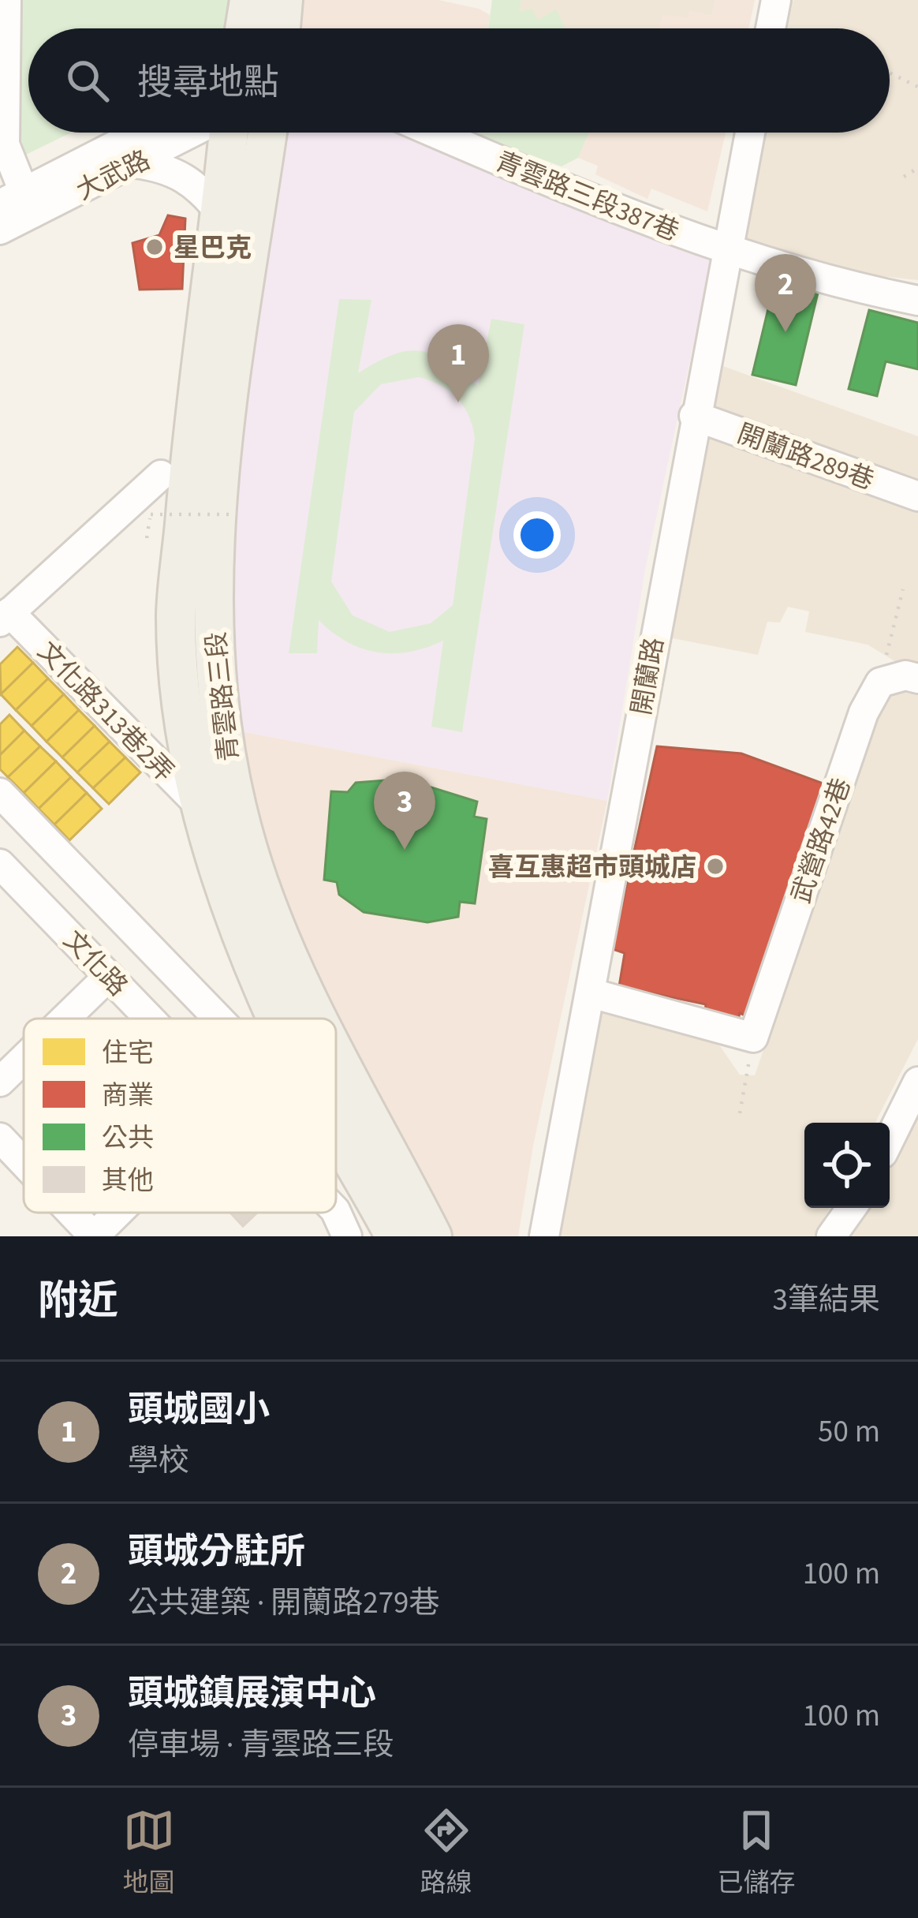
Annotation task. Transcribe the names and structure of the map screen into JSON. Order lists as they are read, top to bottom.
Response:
{
  "streets": {
    "main road": ["青雲路三段"],
    "street": [
      "大武路",
      "青雲路三段387巷",
      "開蘭路289巷",
      "開蘭路",
      "文化路313巷2弄",
      "武營路42巷",
      "文化路"
    ]
  },
  "crossings": [
    ["青雲路三段387巷", "開蘭路"],
    ["開蘭路289巷", "開蘭路"],
    ["青雲路三段", "文化路313巷2弄"]
  ],
  "places": ["星巴克", "喜互惠超市頭城店"],
  "legend": [
    "住宅",
    "商業",
    "公共",
    "其他"
  ],
  "page": {
    "search": "搜尋地點",
    "pins": ["2", "1", "3"],
    "heading": ["附近", "3筆結果"],
    "list": [
      {
        "mark": "1",
        "name": "頭城國小",
        "note": "學校",
        "value": "50 m"
      },
      {
        "mark": "2",
        "name": "頭城分駐所",
        "note": "公共建築 · 開蘭路279巷",
        "value": "100 m"
      },
      {
        "mark": "3",
        "name": "頭城鎮展演中心",
        "note": "停車場 · 青雲路三段",
        "value": "100 m"
      }
    ],
    "nav": ["地圖", "路線", "已儲存"]
  }
}
